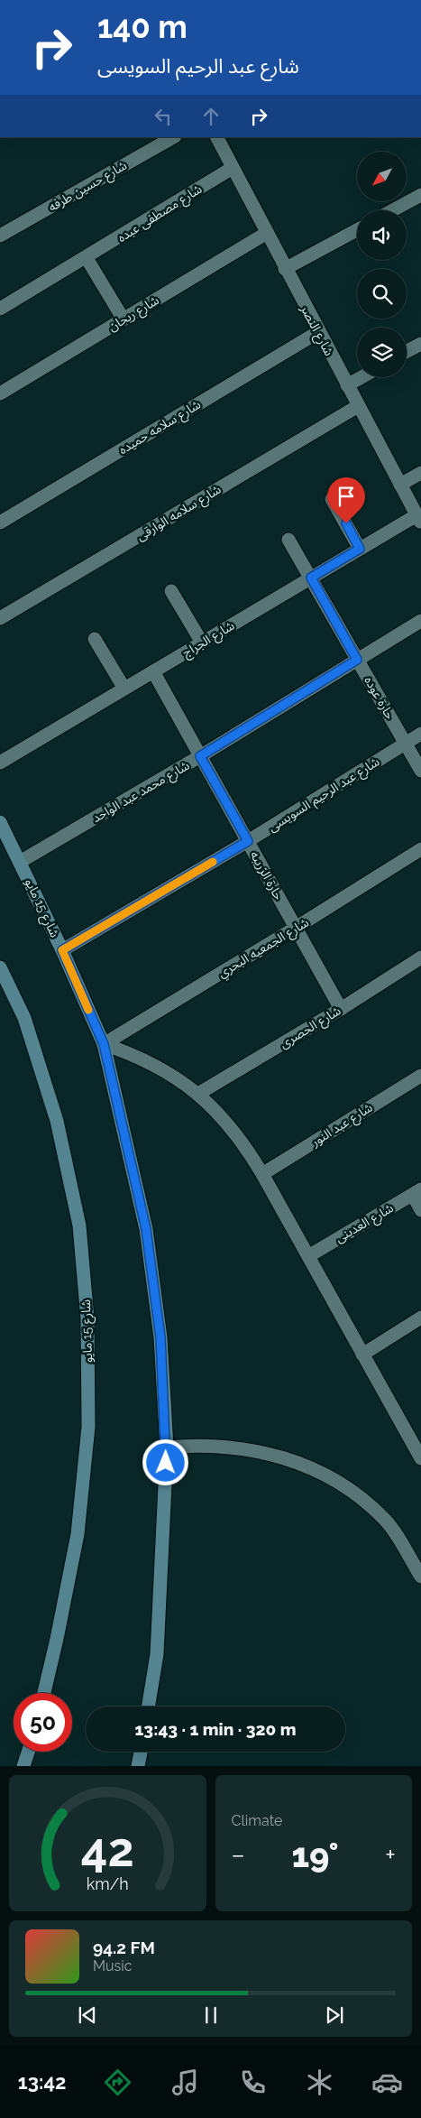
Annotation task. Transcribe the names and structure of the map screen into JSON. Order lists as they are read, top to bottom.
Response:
{
  "streets": {
    "main road": ["شارع 15 مايو"],
    "street": [
      "شارع حسين طرفه",
      "شارع مصطفى عبده",
      "شارع ريحان",
      "شارع النصر",
      "شارع سلامه حميده",
      "شارع سلامه الوارقى",
      "شارع الجراج",
      "حارة عوده",
      "شارع محمد عبد الواحد",
      "شارع عبد الرحيم السويسى",
      "حارة الزريبه",
      "شارع الجمعيه البحري",
      "شارع الحصرى",
      "شارع عبد النور",
      "شارع العدينى"
    ]
  },
  "crossings": [
    ["شارع مصطفى عبده", "شارع النصر"],
    ["شارع ريحان", "شارع النصر"],
    ["شارع النصر", "شارع سلامه حميده"],
    ["شارع النصر", "شارع سلامه الوارقى"],
    ["شارع النصر", "شارع الجراج"],
    ["شارع الجراج", "حارة عوده"],
    ["شارع الجراج", "حارة الزريبه"],
    ["حارة عوده", "شارع محمد عبد الواحد"],
    ["حارة عوده", "شارع عبد الرحيم السويسى"],
    ["شارع محمد عبد الواحد", "حارة الزريبه"],
    ["شارع محمد عبد الواحد", "شارع 15 مايو"],
    ["شارع عبد الرحيم السويسى", "حارة الزريبه"],
    ["شارع عبد الرحيم السويسى", "شارع 15 مايو"],
    ["حارة الزريبه", "شارع الجمعيه البحري"],
    ["حارة الزريبه", "شارع الحصرى"],
    ["شارع 15 مايو", "شارع الجمعيه البحري"]
  ],
  "north": "bottom left",
  "page": {
    "turn": ["140 m", "شارع عبد الرحيم السويسى"],
    "limit": "50",
    "trip": "13:43 · 1 min · 320 m",
    "tile": "Climate",
    "heat": ["−", "19°", "+"],
    "song": ["94.2 FM", "Music"],
    "tabs": "13:42",
    "gauge": ["42", "km/h"]
  }
}
